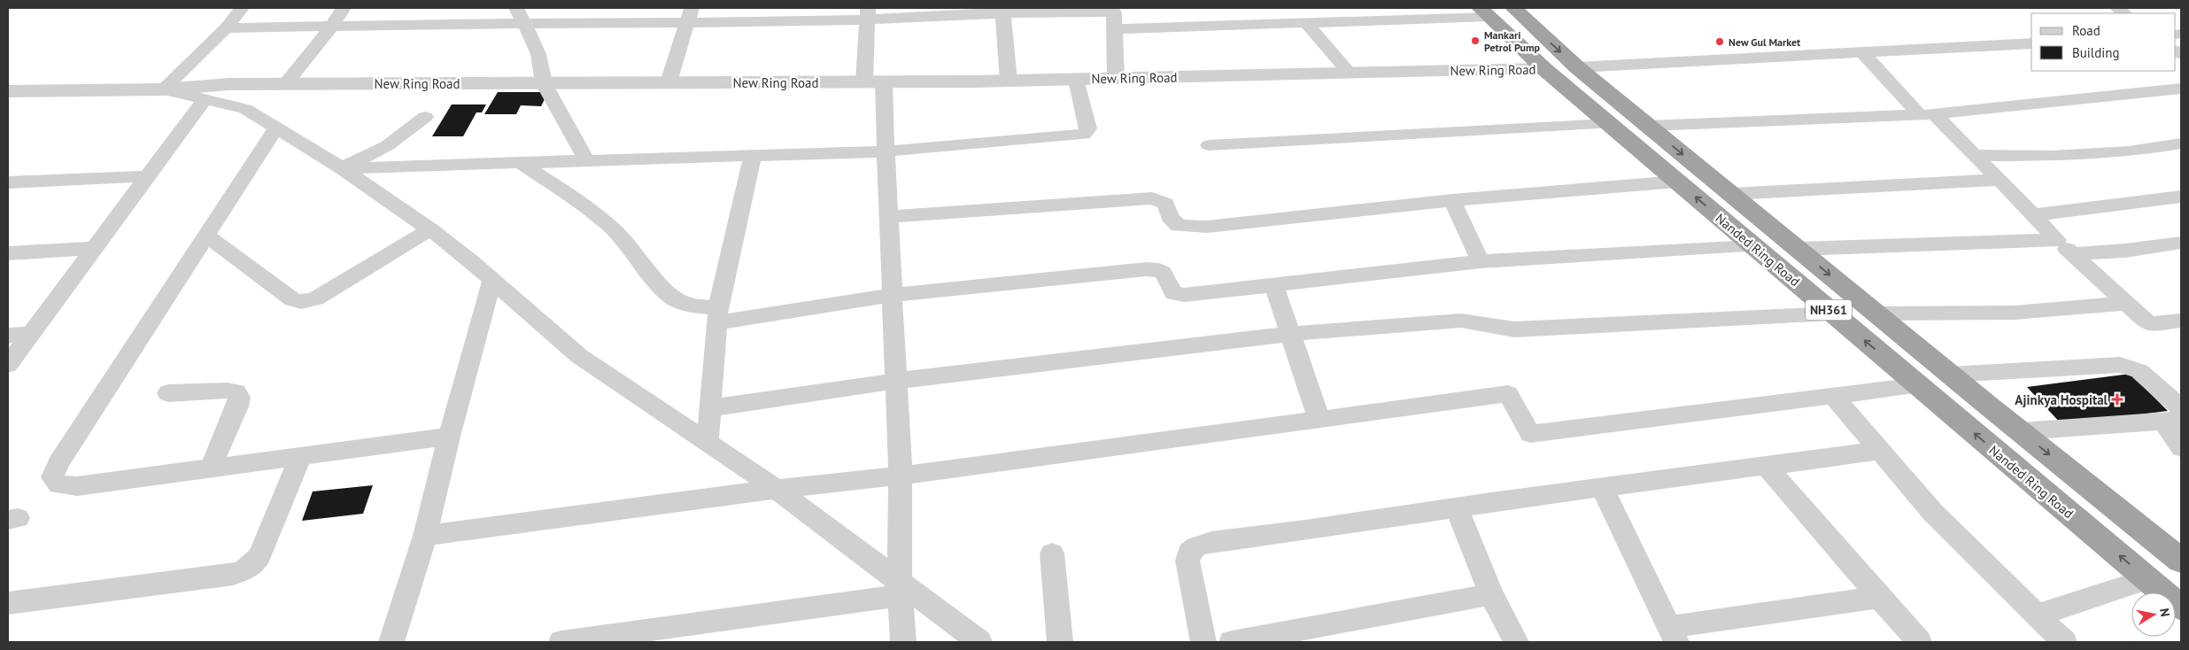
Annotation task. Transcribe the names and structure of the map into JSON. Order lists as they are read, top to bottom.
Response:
{
  "streets": {
    "highway": ["Nanded Ring Road", "NH361"],
    "street": ["New Ring Road"]
  },
  "crossings": [
    ["New Ring Road", "Nanded Ring Road"]
  ],
  "places": {
    "other": ["Mankari Petrol Pump", "New Gul Market"],
    "health": ["Ajinkya Hospital"]
  },
  "legend": ["Road", "Building"],
  "north": "right"
}
